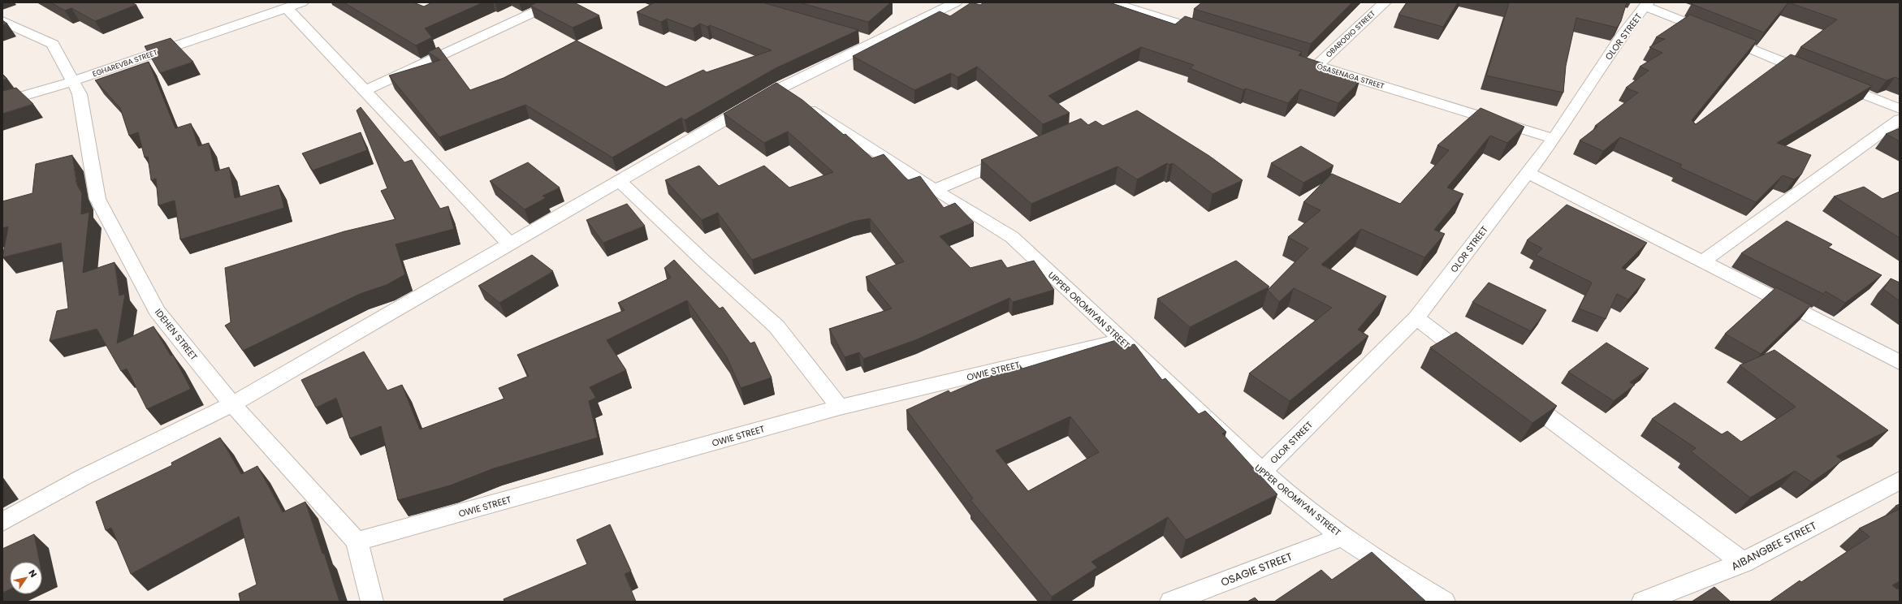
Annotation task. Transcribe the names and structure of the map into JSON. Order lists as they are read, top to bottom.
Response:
{
  "streets": {
    "street": [
      "OBARODIO STREET",
      "OLOR STREET",
      "EGHAREVBA STREET",
      "OSASENAGA STREET",
      "UPPER OROMIYAN STREET",
      "IDEHEN STREET",
      "OWIE STREET",
      "AIBANGBEE STREET",
      "OSAGIE STREET"
    ]
  },
  "crossings": [
    ["OBARODIO STREET", "OSASENAGA STREET"],
    ["OLOR STREET", "OSASENAGA STREET"],
    ["OLOR STREET", "UPPER OROMIYAN STREET"],
    ["EGHAREVBA STREET", "IDEHEN STREET"],
    ["UPPER OROMIYAN STREET", "OWIE STREET"],
    ["UPPER OROMIYAN STREET", "OSAGIE STREET"],
    ["IDEHEN STREET", "OWIE STREET"]
  ],
  "north": "top right"
}
